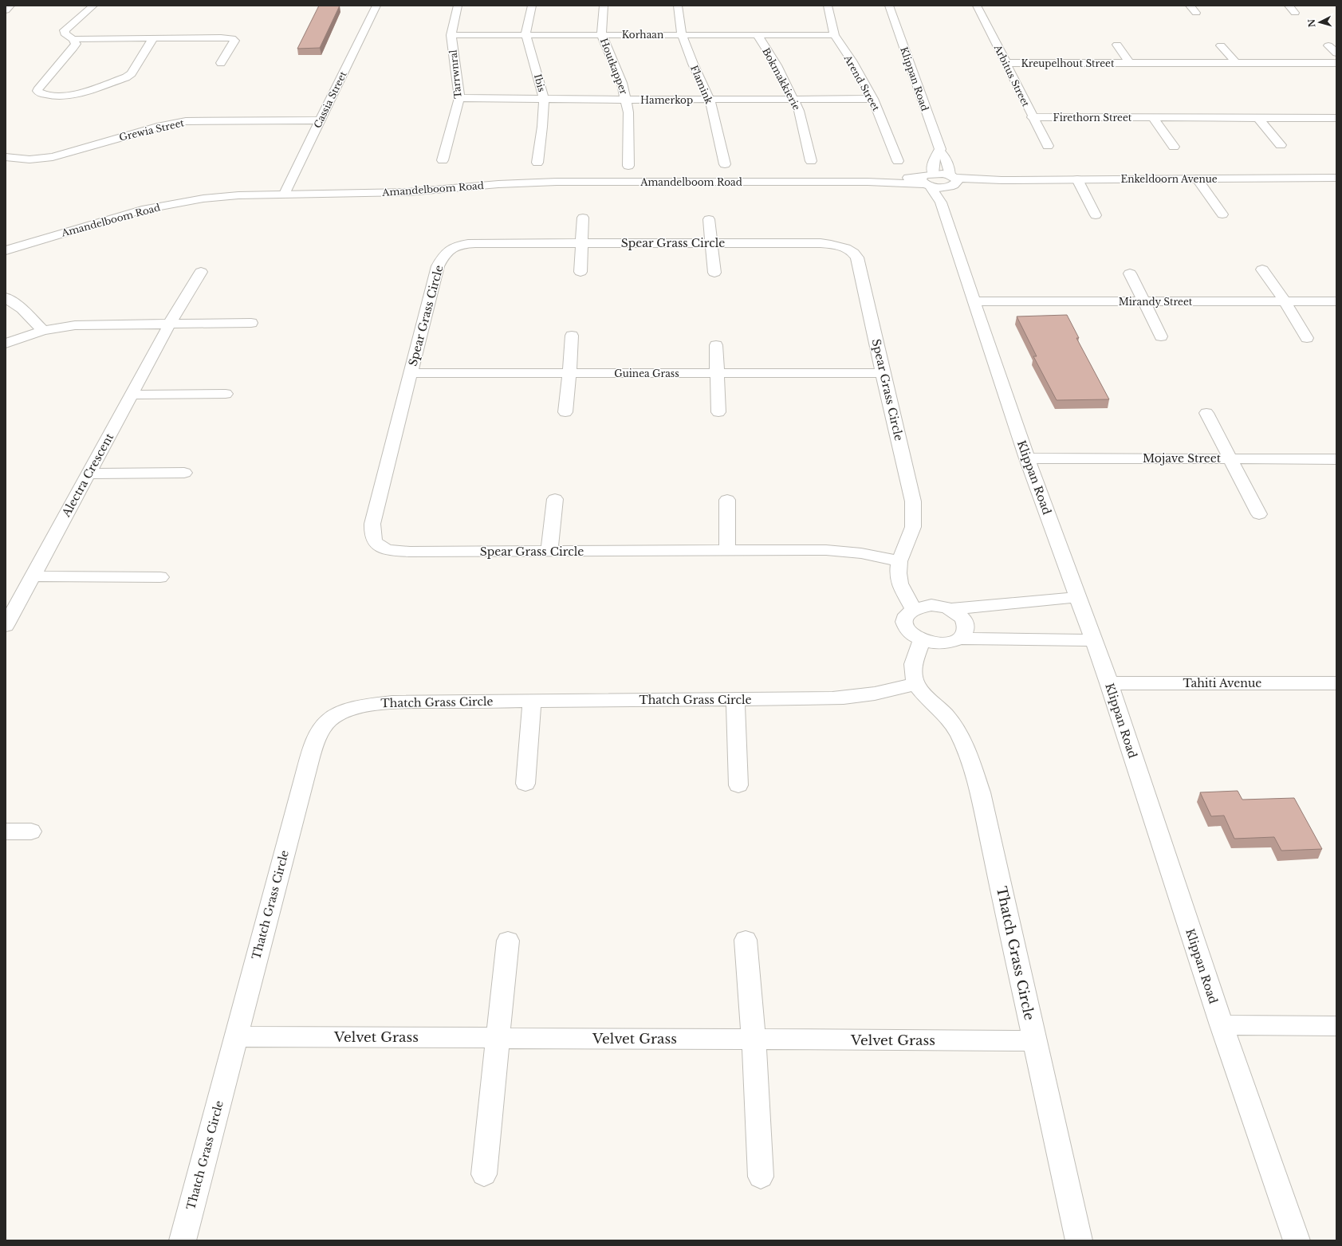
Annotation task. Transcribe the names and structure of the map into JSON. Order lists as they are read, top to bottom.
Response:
{
  "streets": {
    "street": [
      "Korhaan",
      "Kreupelhout Street",
      "Houtkapper",
      "Tarrwnral",
      "Arbitus Street",
      "Bokmakkierie",
      "Klippan Road",
      "Ibis",
      "Arend Street",
      "Flamink",
      "Cassia Street",
      "Hamerkop",
      "Firethorn Street",
      "Grewia Street",
      "Enkeldoorn Avenue",
      "Amandelboom Road",
      "Spear Grass Circle",
      "Mirandy Street",
      "Guinea Grass",
      "Mojave Street",
      "Alectra Crescent",
      "Tahiti Avenue",
      "Thatch Grass Circle",
      "Velvet Grass"
    ]
  },
  "crossings": [
    ["Korhaan", "Houtkapper"],
    ["Korhaan", "Tarrwnral"],
    ["Korhaan", "Bokmakkierie"],
    ["Korhaan", "Ibis"],
    ["Korhaan", "Arend Street"],
    ["Korhaan", "Flamink"],
    ["Kreupelhout Street", "Arbitus Street"],
    ["Houtkapper", "Hamerkop"],
    ["Tarrwnral", "Hamerkop"],
    ["Arbitus Street", "Firethorn Street"],
    ["Bokmakkierie", "Hamerkop"],
    ["Klippan Road", "Enkeldoorn Avenue"],
    ["Klippan Road", "Amandelboom Road"],
    ["Klippan Road", "Mirandy Street"],
    ["Klippan Road", "Mojave Street"],
    ["Klippan Road", "Tahiti Avenue"],
    ["Ibis", "Hamerkop"],
    ["Arend Street", "Hamerkop"],
    ["Flamink", "Hamerkop"],
    ["Cassia Street", "Grewia Street"],
    ["Cassia Street", "Amandelboom Road"],
    ["Enkeldoorn Avenue", "Amandelboom Road"],
    ["Spear Grass Circle", "Guinea Grass"],
    ["Thatch Grass Circle", "Velvet Grass"]
  ],
  "north": "left"
}
